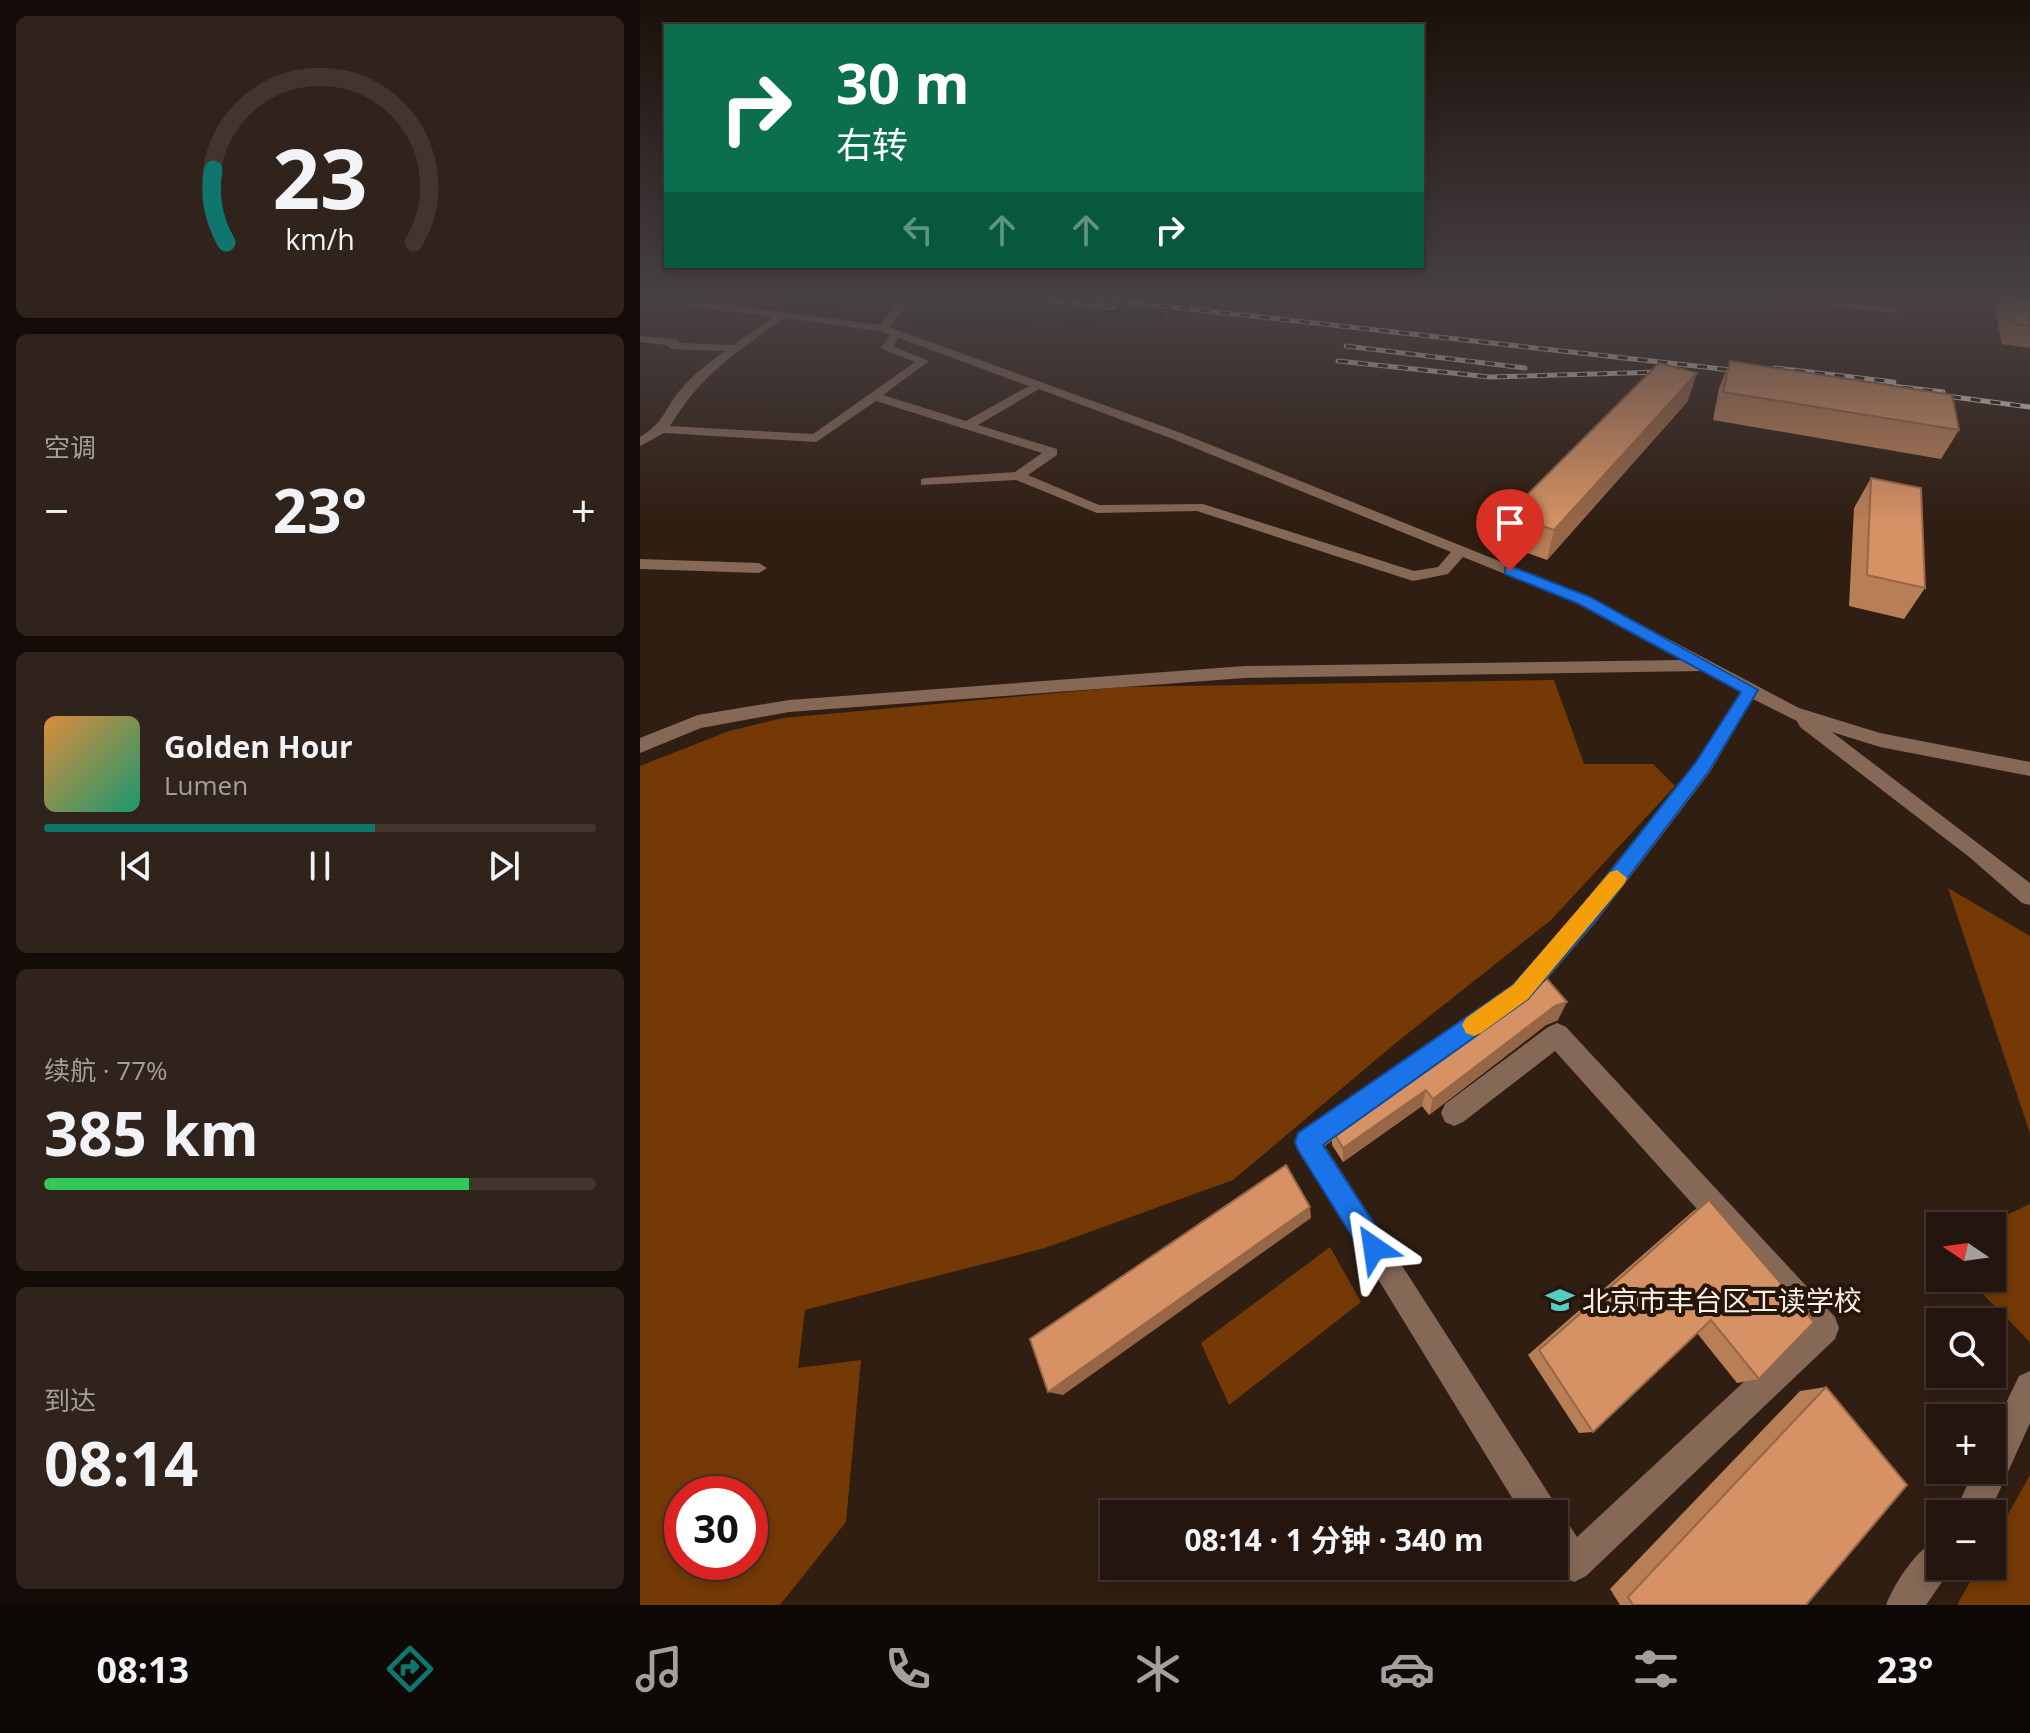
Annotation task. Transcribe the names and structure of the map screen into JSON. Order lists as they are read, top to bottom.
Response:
{
  "places": {
    "school or university": ["北京市丰台区工读学校"]
  },
  "north": "left",
  "page": {
    "turn": ["30 m", "右转"],
    "tile": [
      "空调",
      ["续航 · 77%", "385 km"],
      ["到达", "08:14"]
    ],
    "heat": ["−", "23°", "+"],
    "song": ["Golden Hour", "Lumen"],
    "map_buttons": ["+", "−"],
    "limit": "30",
    "trip": "08:14 · 1 分钟 · 340 m",
    "tabs": ["08:13", "23°"],
    "gauge": ["23", "km/h"]
  }
}
